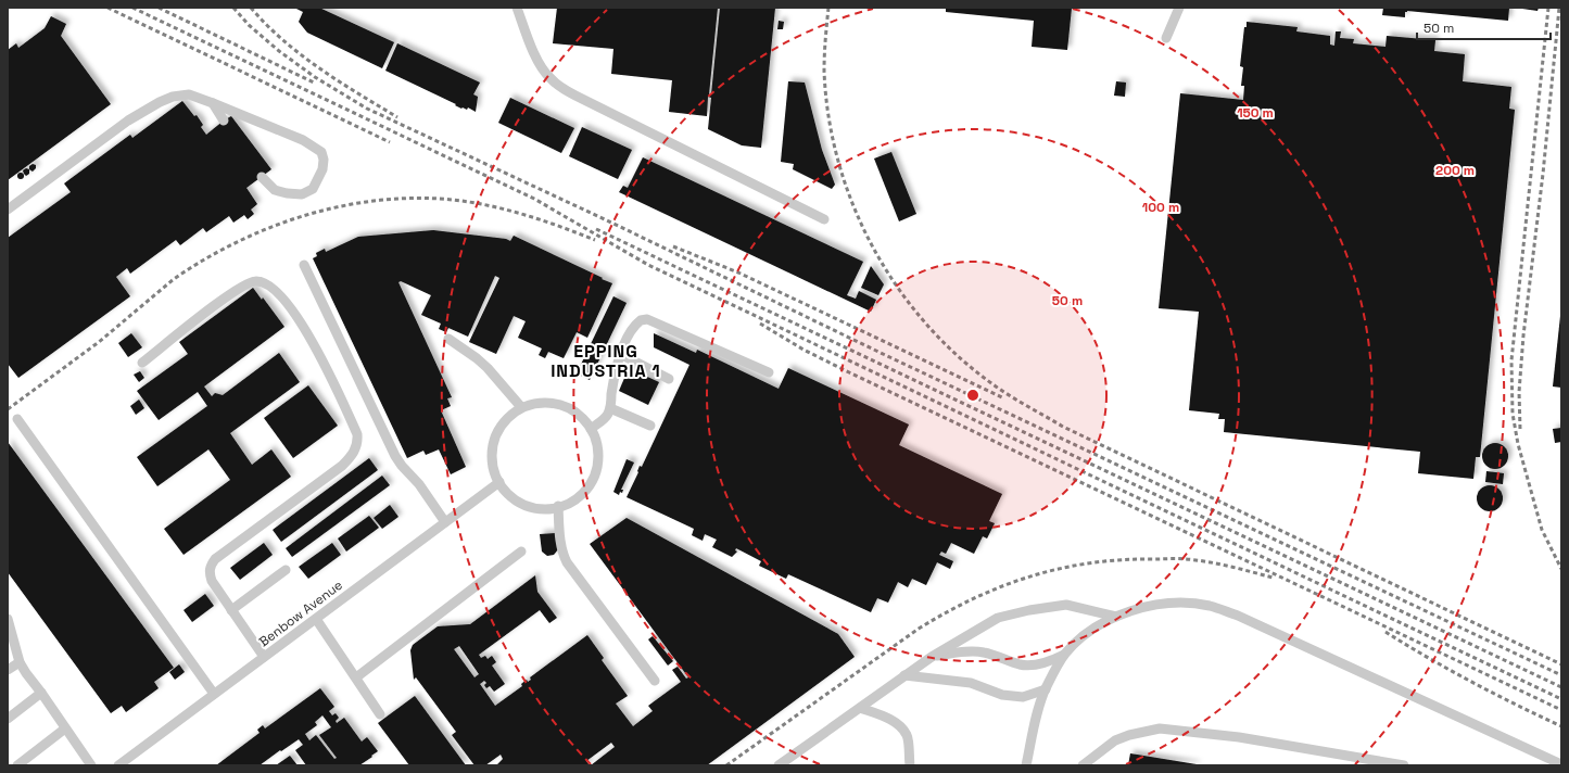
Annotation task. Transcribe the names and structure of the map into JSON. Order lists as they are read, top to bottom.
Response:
{
  "streets": {
    "lane": ["Benbow Avenue"]
  },
  "districts": ["EPPING INDUSTRIA 1"],
  "scale_bar": "50 m",
  "rings": [
    "150 m",
    "200 m",
    "100 m",
    "50 m"
  ]
}
